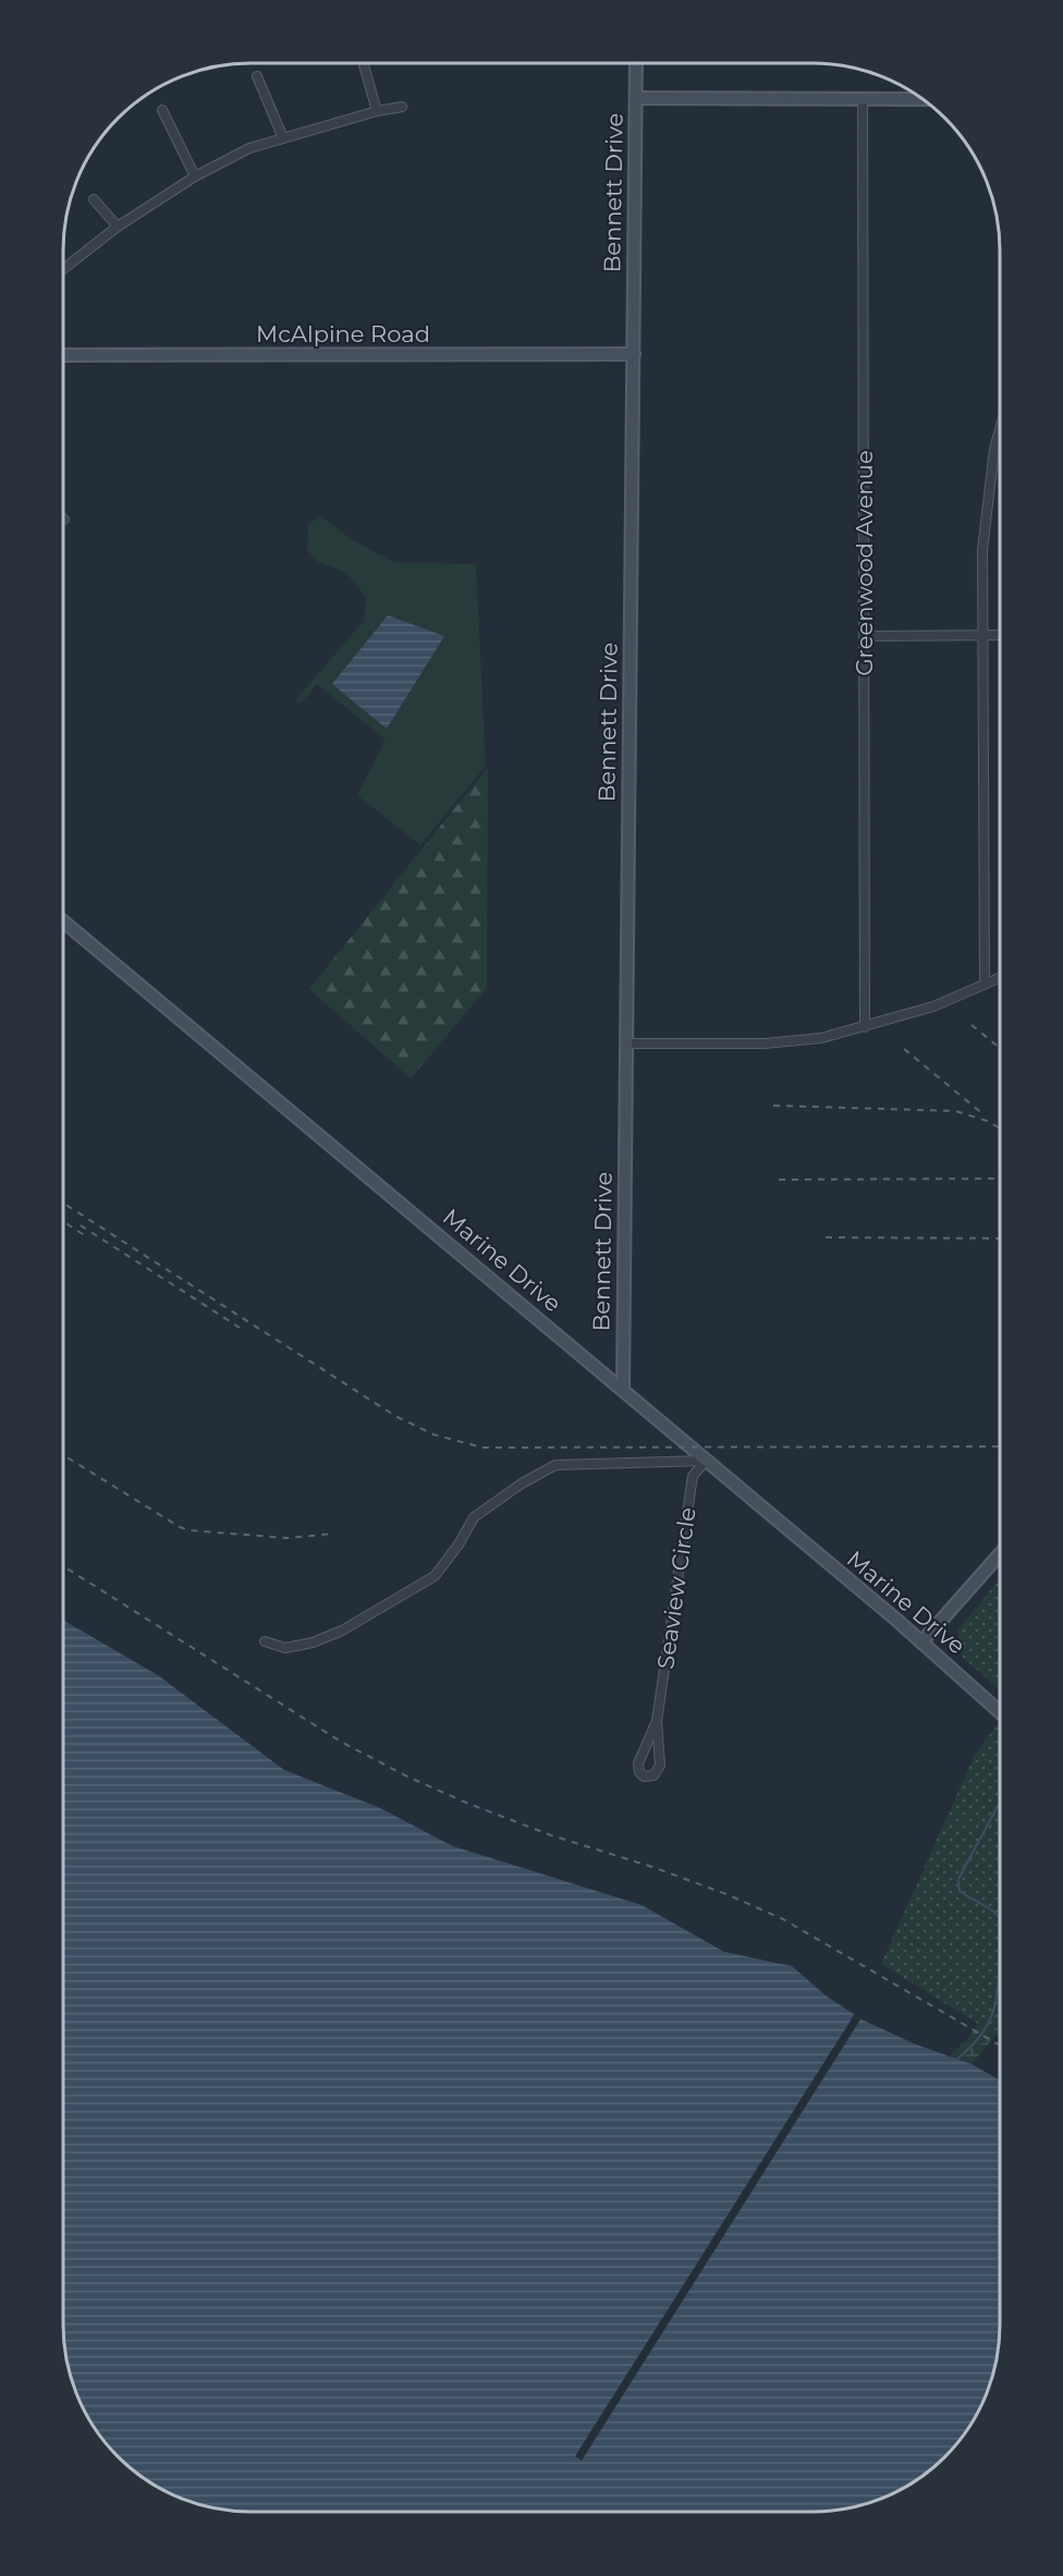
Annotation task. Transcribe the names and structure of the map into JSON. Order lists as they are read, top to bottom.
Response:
{
  "streets": {
    "main road": ["Bennett Drive", "McAlpine Road", "Marine Drive"],
    "street": ["Greenwood Avenue", "Seaview Circle"]
  },
  "crossings": [
    ["Bennett Drive", "McAlpine Road"],
    ["Bennett Drive", "Marine Drive"],
    ["Marine Drive", "Seaview Circle"]
  ]
}
